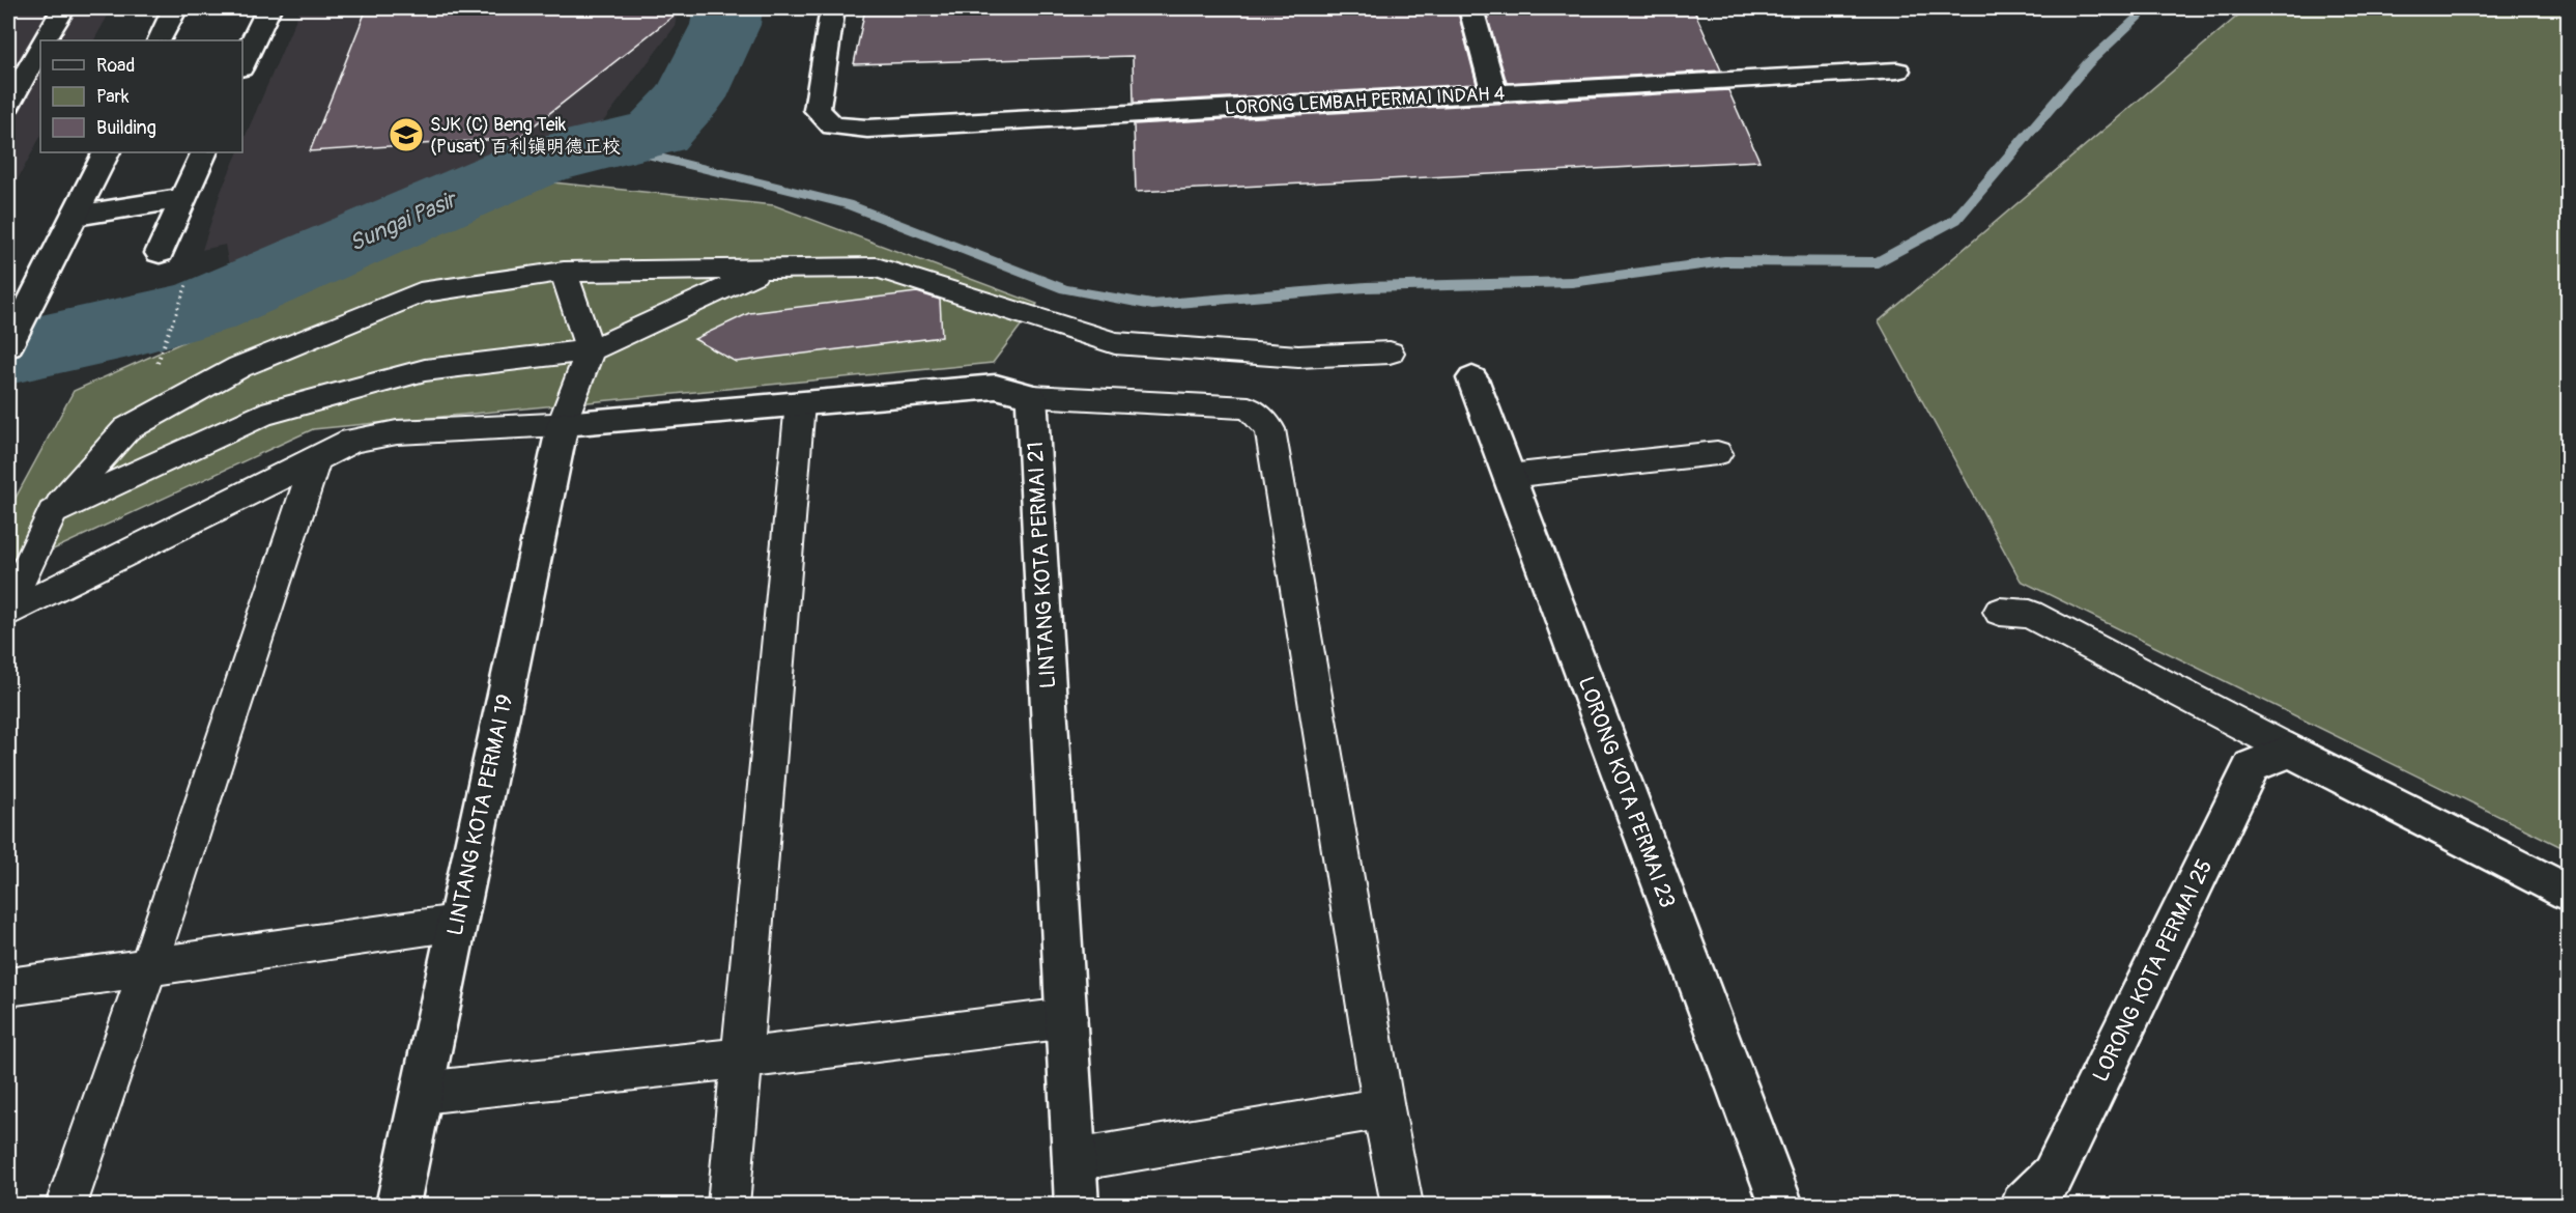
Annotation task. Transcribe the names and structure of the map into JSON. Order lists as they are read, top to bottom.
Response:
{
  "streets": {
    "street": [
      "LORONG LEMBAH PERMAI INDAH 4",
      "LINTANG KOTA PERMAI 21",
      "LORONG KOTA PERMAI 23",
      "LINTANG KOTA PERMAI 19",
      "LORONG KOTA PERMAI 25"
    ]
  },
  "water": ["Sungai Pasir"],
  "places": {
    "school or university": ["SJK (C) Beng Teik (Pusat) 百利镇明德正校"]
  },
  "legend": ["Road", "Park", "Building"]
}
